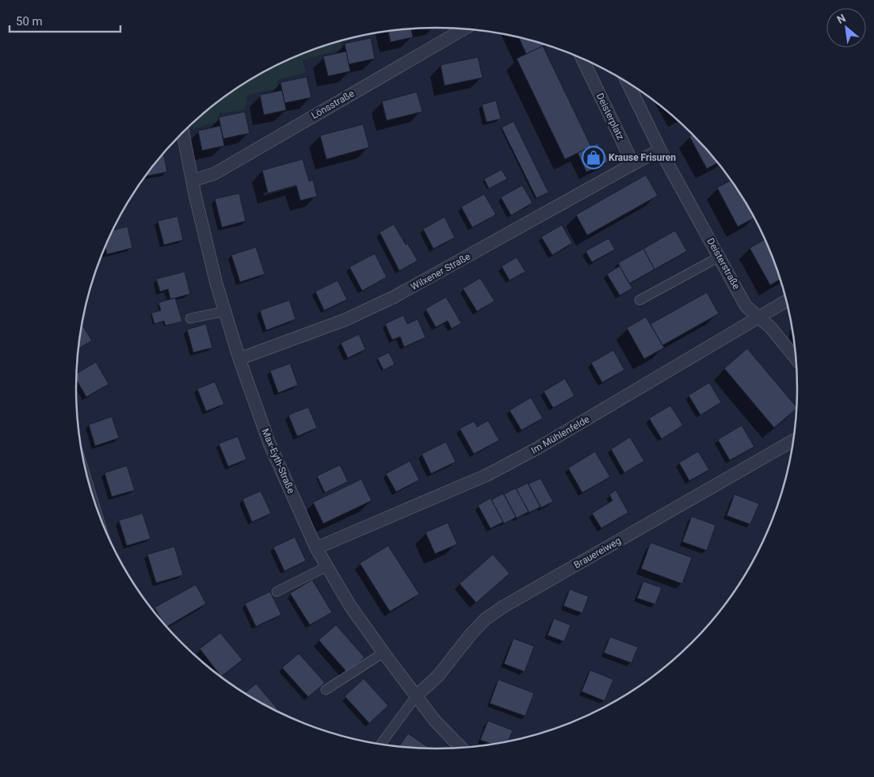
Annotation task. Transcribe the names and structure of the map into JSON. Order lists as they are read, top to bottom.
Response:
{
  "streets": {
    "street": [
      "Lönsstraße",
      "Deisterplatz",
      "Deisterstraße",
      "Wilxener Straße",
      "Im Mühlenfelde",
      "Max-Eyth-Straße",
      "Brauereiweg"
    ]
  },
  "crossings": [
    ["Lönsstraße", "Max-Eyth-Straße"],
    ["Deisterplatz", "Wilxener Straße"],
    ["Deisterstraße", "Im Mühlenfelde"],
    ["Wilxener Straße", "Max-Eyth-Straße"],
    ["Im Mühlenfelde", "Max-Eyth-Straße"],
    ["Max-Eyth-Straße", "Brauereiweg"]
  ],
  "places": {
    "shop": ["Krause Frisuren"]
  },
  "scale_bar": "50 m",
  "north": "top left"
}
